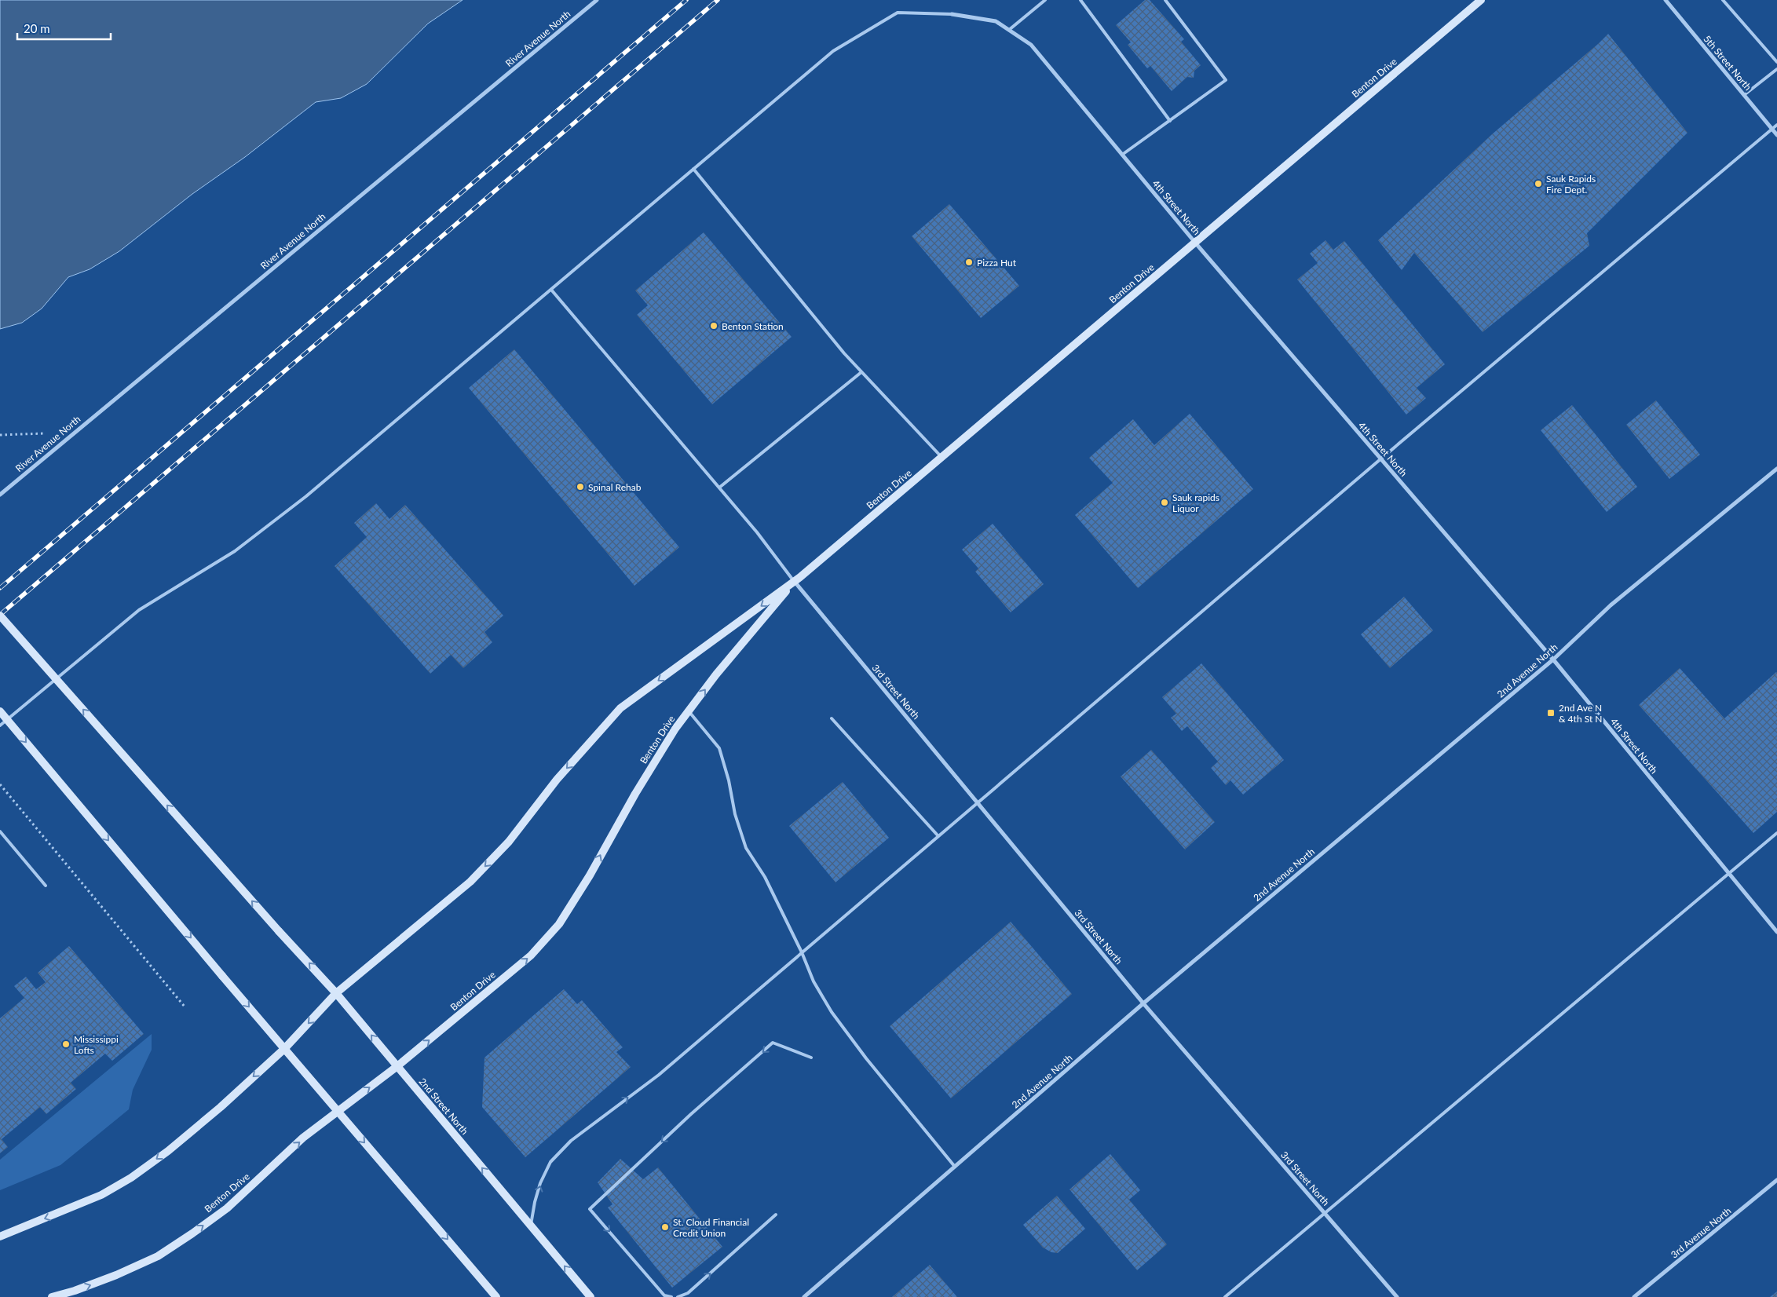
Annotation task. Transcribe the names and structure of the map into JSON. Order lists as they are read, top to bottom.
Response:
{
  "streets": {
    "main road": ["Benton Drive", "2nd Street North"],
    "street": [
      "River Avenue North",
      "5th Street North",
      "4th Street North",
      "2nd Avenue North",
      "3rd Street North",
      "3rd Avenue North"
    ]
  },
  "crossings": [
    ["Benton Drive", "4th Street North"],
    ["Benton Drive", "3rd Street North"],
    ["Benton Drive", "2nd Street North"],
    ["4th Street North", "2nd Avenue North"],
    ["2nd Avenue North", "3rd Street North"]
  ],
  "places": {
    "other": [
      "Sauk Rapids Fire Dept.",
      "Pizza Hut",
      "Benton Station",
      "Spinal Rehab",
      "Sauk rapids Liquor",
      "Mississippi Lofts",
      "St. Cloud Financial Credit Union"
    ],
    "transit": ["2nd Ave N & 4th St N"]
  },
  "scale_bar": "20 m"
}
